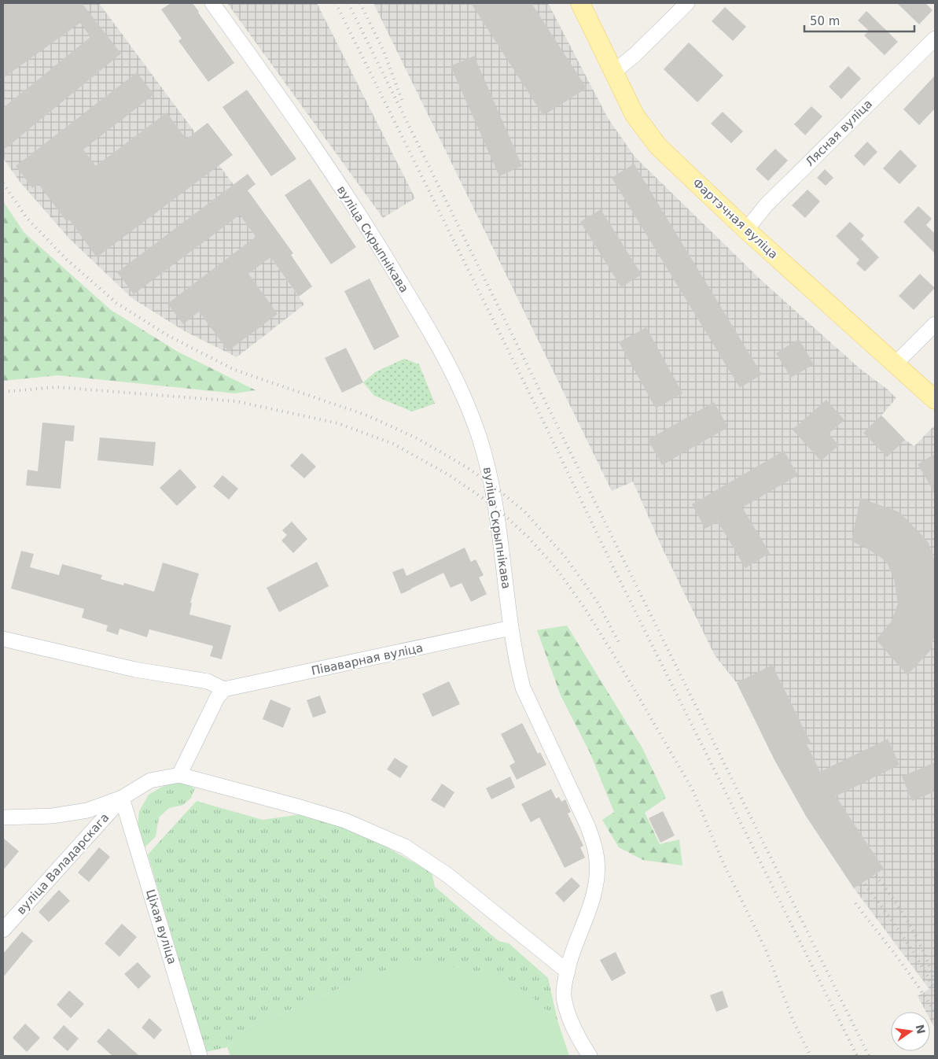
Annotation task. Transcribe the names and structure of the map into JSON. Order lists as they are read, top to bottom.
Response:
{
  "streets": {
    "main road": ["Фартэчная вуліца"],
    "street": [
      "Лясная вуліца",
      "вуліца Скрыпнікава",
      "Піваварная вуліца",
      "вуліца Валадарскага",
      "Ціхая вуліца"
    ]
  },
  "crossings": [
    ["Лясная вуліца", "Фартэчная вуліца"],
    ["вуліца Скрыпнікава", "Піваварная вуліца"],
    ["вуліца Валадарскага", "Ціхая вуліца"]
  ],
  "scale_bar": "50 m",
  "north": "right"
}
